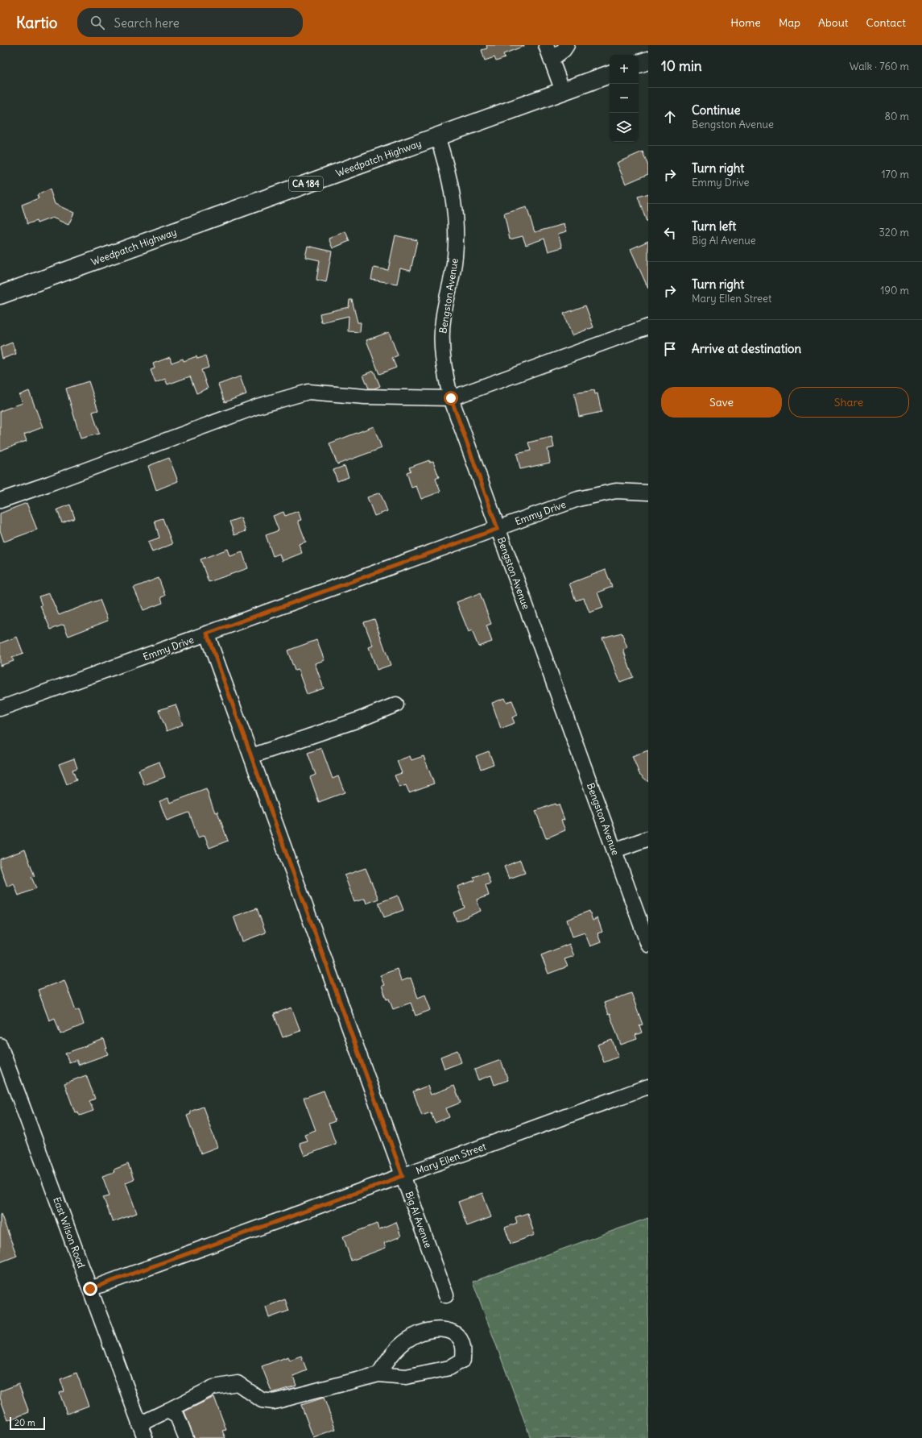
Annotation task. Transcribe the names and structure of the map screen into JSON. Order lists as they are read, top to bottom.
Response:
{
  "streets": {
    "main road": ["Weedpatch Highway", "CA 184"],
    "street": [
      "Bengston Avenue",
      "Emmy Drive",
      "Mary Ellen Street",
      "Big Al Avenue",
      "East Wilson Road"
    ]
  },
  "crossings": [
    ["Weedpatch Highway", "Bengston Avenue"],
    ["Bengston Avenue", "Emmy Drive"],
    ["Emmy Drive", "Big Al Avenue"],
    ["Mary Ellen Street", "Big Al Avenue"],
    ["Mary Ellen Street", "East Wilson Road"]
  ],
  "scale_bar": "20 m",
  "page": {
    "header": "Kartio",
    "search": "Search here",
    "nav": [
      "Home",
      "Map",
      "About",
      "Contact"
    ],
    "heading": ["10 min", "Walk · 760 m"],
    "map_buttons": ["+", "−"],
    "list": [
      ["Continue", "Bengston Avenue", "80 m"],
      ["Turn right", "Emmy Drive", "170 m"],
      ["Turn left", "Big Al Avenue", "320 m"],
      ["Turn right", "Mary Ellen Street", "190 m"],
      "Arrive at destination"
    ],
    "buttons": ["Save", "Share"],
    "scale": "20 m"
  }
}
